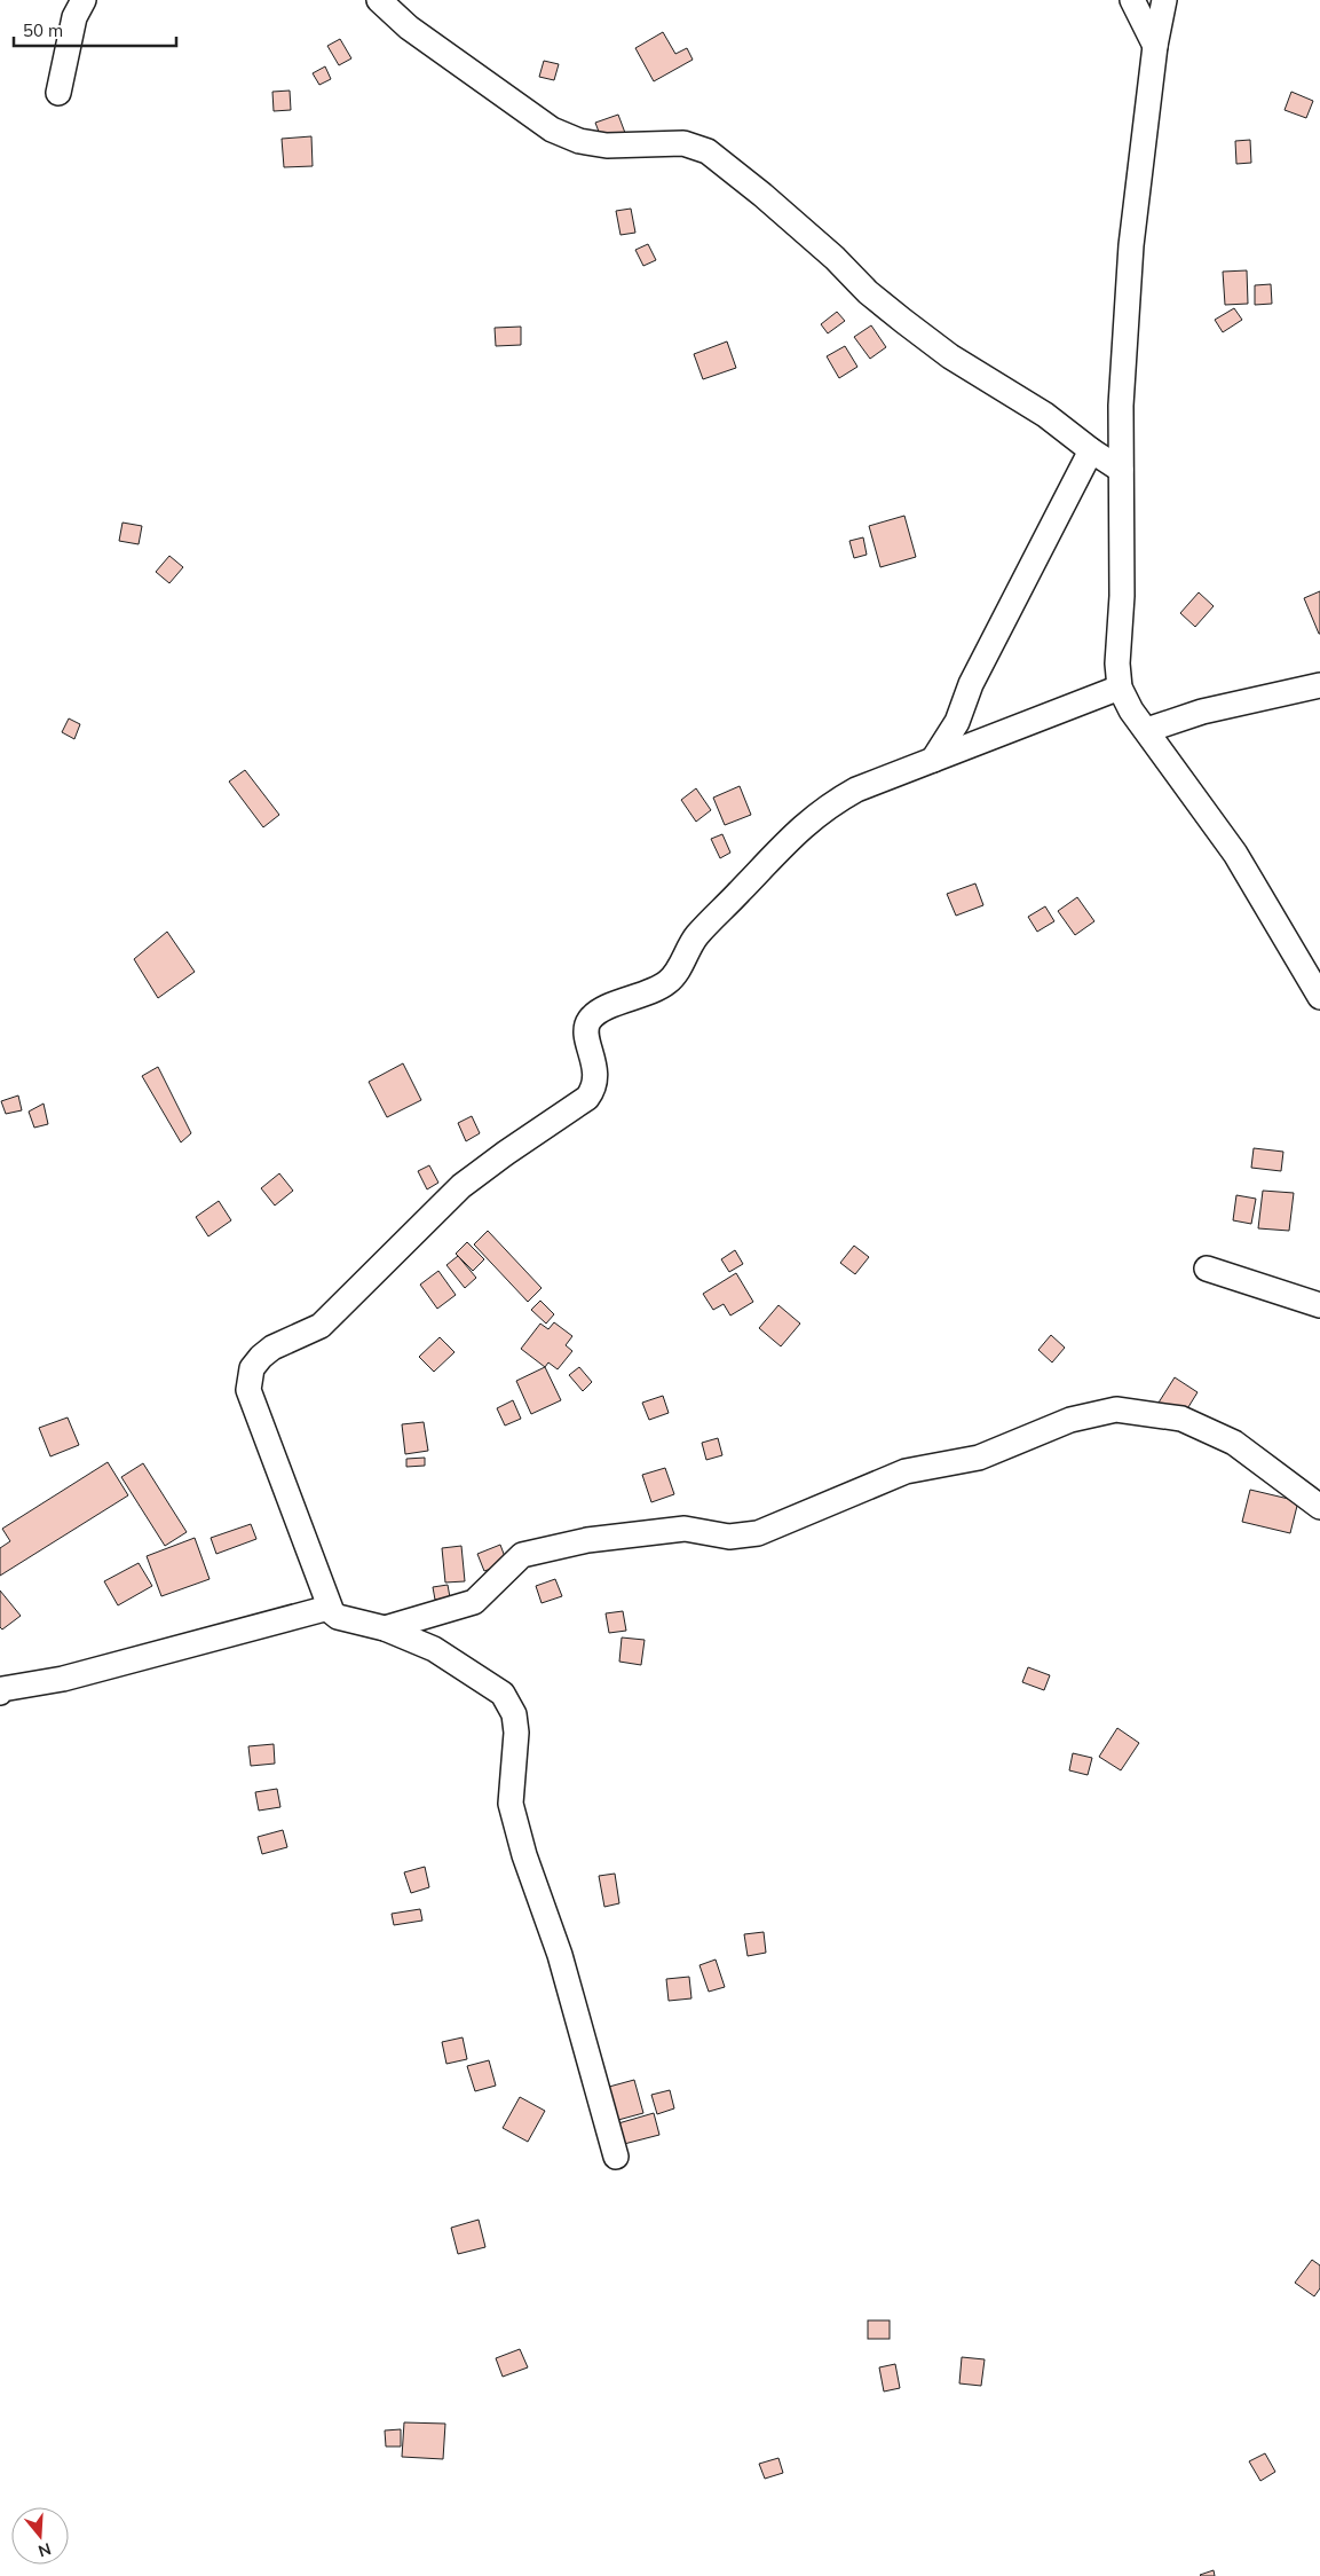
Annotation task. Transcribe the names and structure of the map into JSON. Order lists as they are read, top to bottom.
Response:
{
  "scale_bar": "50 m",
  "north": "bottom"
}
